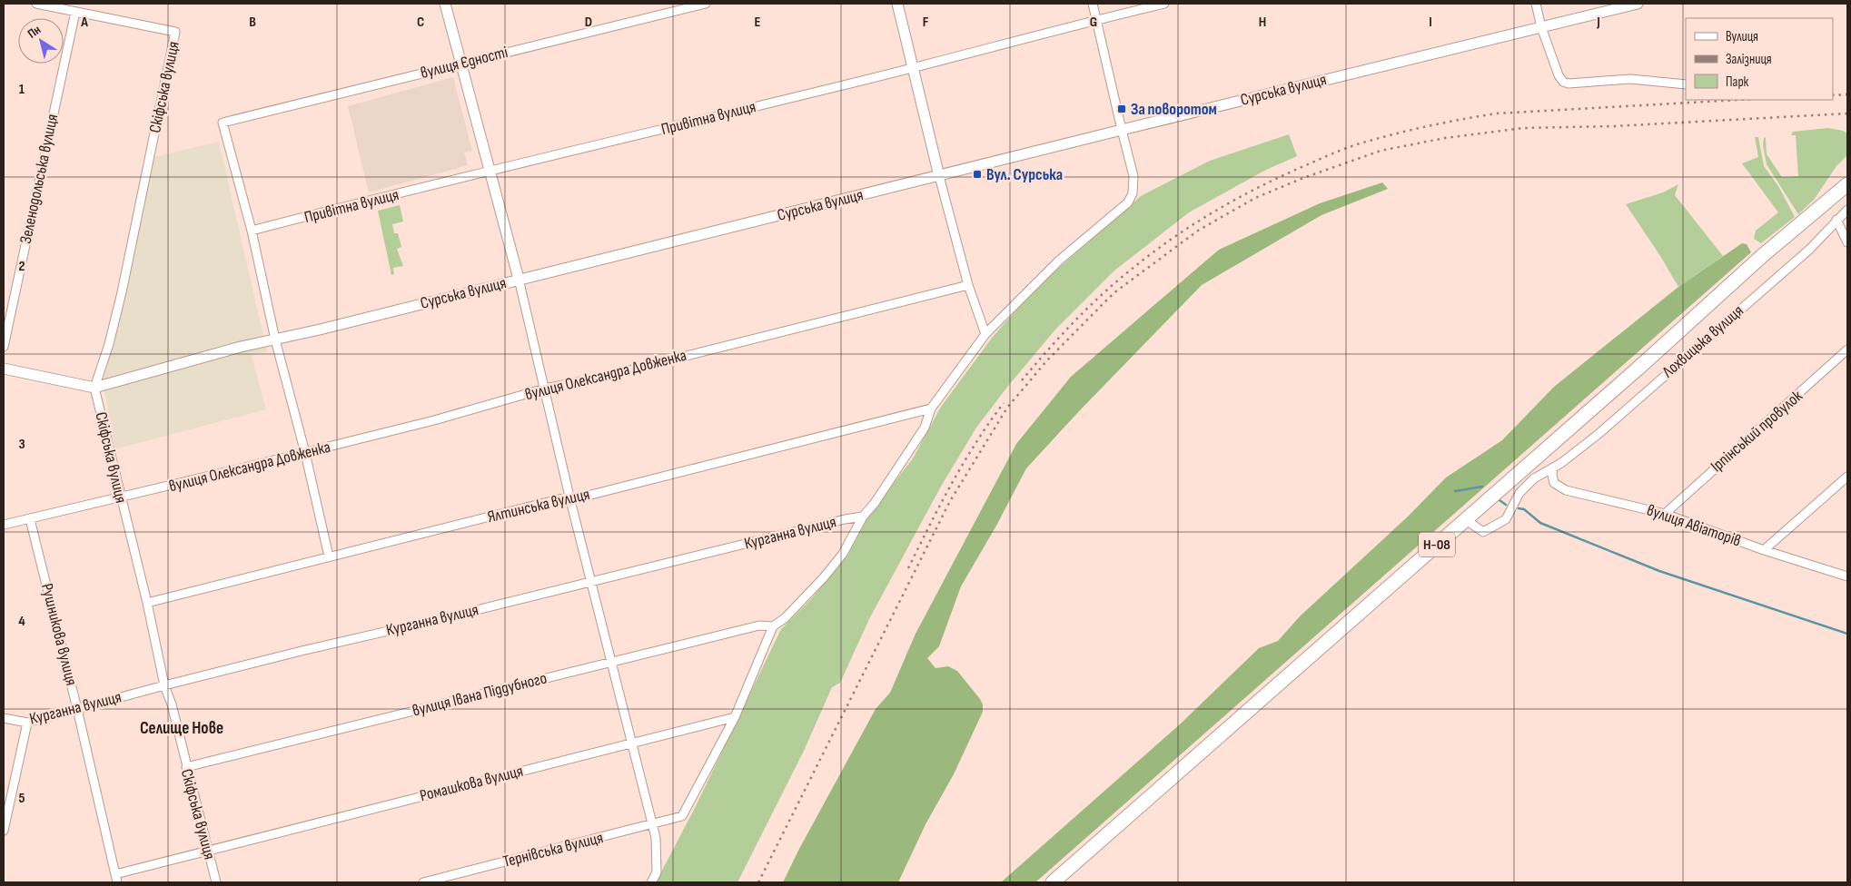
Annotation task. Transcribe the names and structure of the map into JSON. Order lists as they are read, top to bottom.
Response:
{
  "streets": {
    "main road": ["Н-08"],
    "street": [
      "вулиця Єдності",
      "Скіфська вулиця",
      "Сурська вулиця",
      "Привітна вулиця",
      "Зеленодольська вулиця",
      "Лохвицька вулиця",
      "вулиця Олександра Довженка",
      "Ірпінський провулок",
      "Ялтинська вулиця",
      "вулиця Авіаторів",
      "Курганна вулиця",
      "Рушникова вулиця",
      "вулиця Івана Піддубного",
      "Ромашкова вулиця",
      "Тернівська вулиця"
    ]
  },
  "crossings": [
    ["вулиця Єдності", "Привітна вулиця"],
    ["Скіфська вулиця", "Сурська вулиця"],
    ["Скіфська вулиця", "Зеленодольська вулиця"],
    ["Скіфська вулиця", "вулиця Олександра Довженка"],
    ["Скіфська вулиця", "Ялтинська вулиця"],
    ["Скіфська вулиця", "Курганна вулиця"],
    ["Скіфська вулиця", "вулиця Івана Піддубного"],
    ["Скіфська вулиця", "Ромашкова вулиця"],
    ["Лохвицька вулиця", "вулиця Авіаторів"],
    ["Лохвицька вулиця", "Н-08"],
    ["вулиця Олександра Довженка", "Рушникова вулиця"],
    ["Ірпінський провулок", "вулиця Авіаторів"],
    ["Курганна вулиця", "Рушникова вулиця"],
    ["Рушникова вулиця", "Ромашкова вулиця"],
    ["Ромашкова вулиця", "Тернівська вулиця"]
  ],
  "districts": ["Селище Нове"],
  "places": {
    "transit": ["За поворотом", "Вул. Сурська"]
  },
  "legend": ["Вулиця", "Залізниця", "Парк"],
  "north": "top left",
  "grid": {
    "columns": [
      "A",
      "B",
      "C",
      "D",
      "E",
      "F",
      "G",
      "H",
      "I",
      "J"
    ],
    "rows": [
      "1",
      "2",
      "3",
      "4",
      "5"
    ]
  }
}
